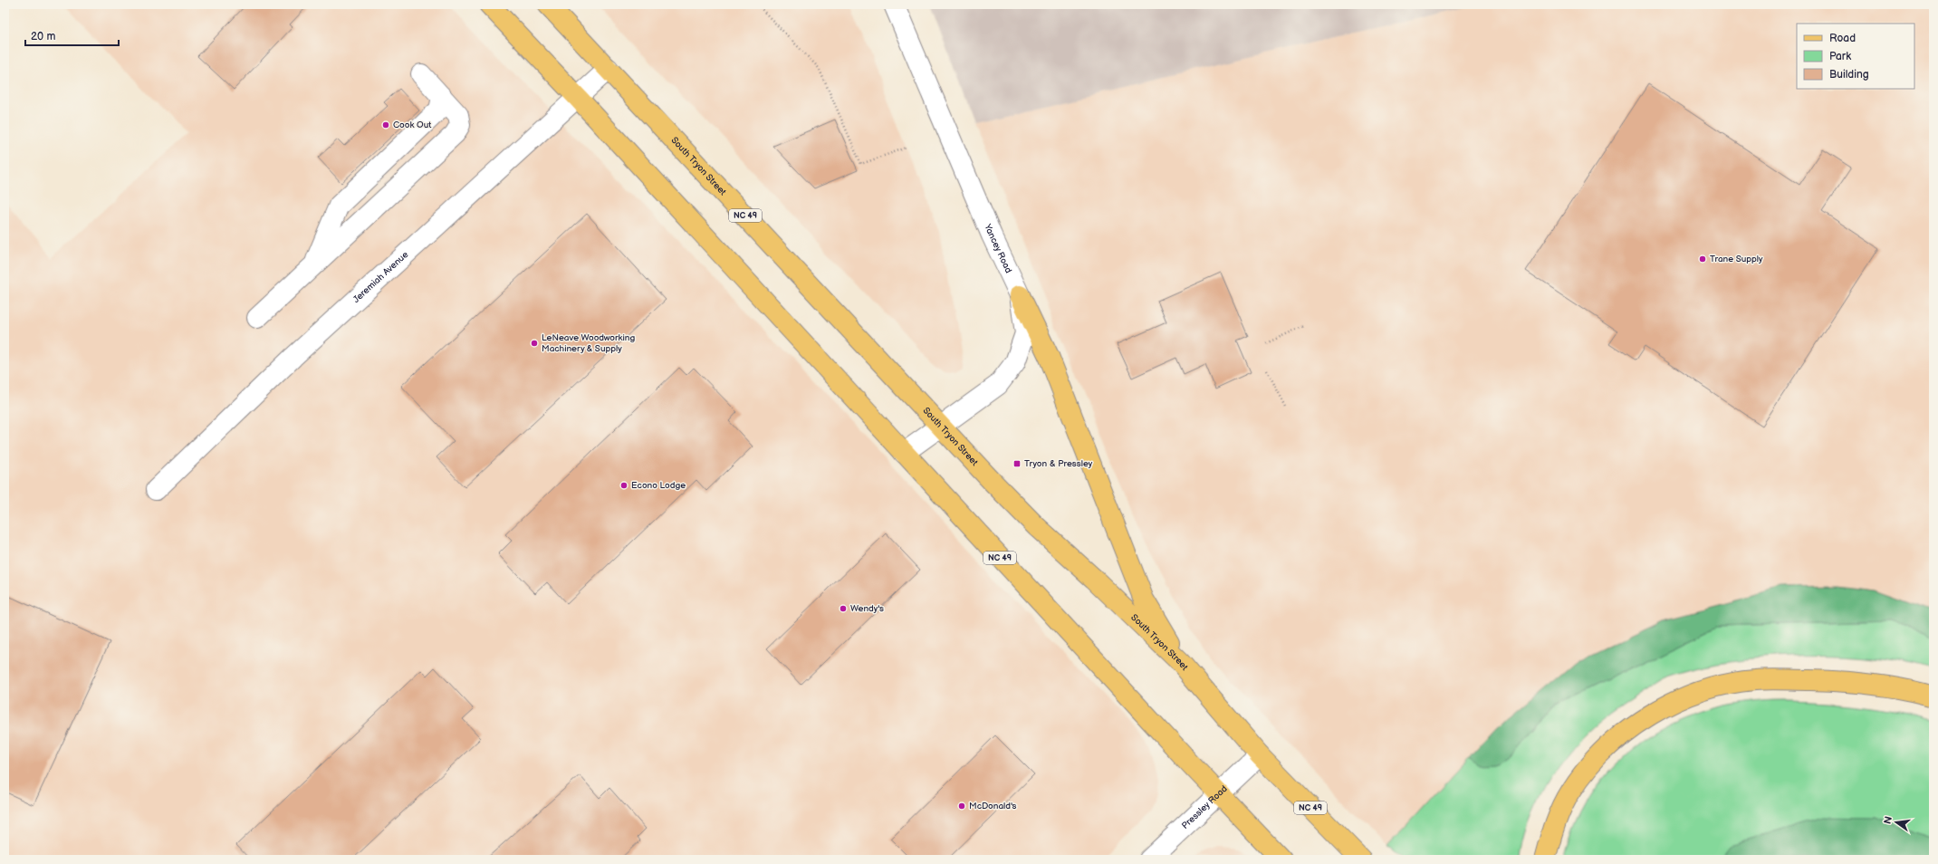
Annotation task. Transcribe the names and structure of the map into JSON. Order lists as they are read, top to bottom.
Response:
{
  "streets": {
    "main road": ["South Tryon Street", "NC 49"],
    "street": ["Yancey Road", "Jeremiah Avenue", "Pressley Road"]
  },
  "crossings": [
    ["South Tryon Street", "Yancey Road"],
    ["South Tryon Street", "Jeremiah Avenue"],
    ["South Tryon Street", "Pressley Road"],
    ["NC 49", "Yancey Road"],
    ["NC 49", "Jeremiah Avenue"],
    ["NC 49", "Pressley Road"]
  ],
  "places": {
    "other": [
      "Cook Out",
      "Trane Supply",
      "LeNeave Woodworking Machinery & Supply",
      "Econo Lodge",
      "Wendy's",
      "McDonald's"
    ],
    "transit": ["Tryon & Pressley"]
  },
  "legend": ["Road", "Park", "Building"],
  "scale_bar": "20 m",
  "north": "left"
}
